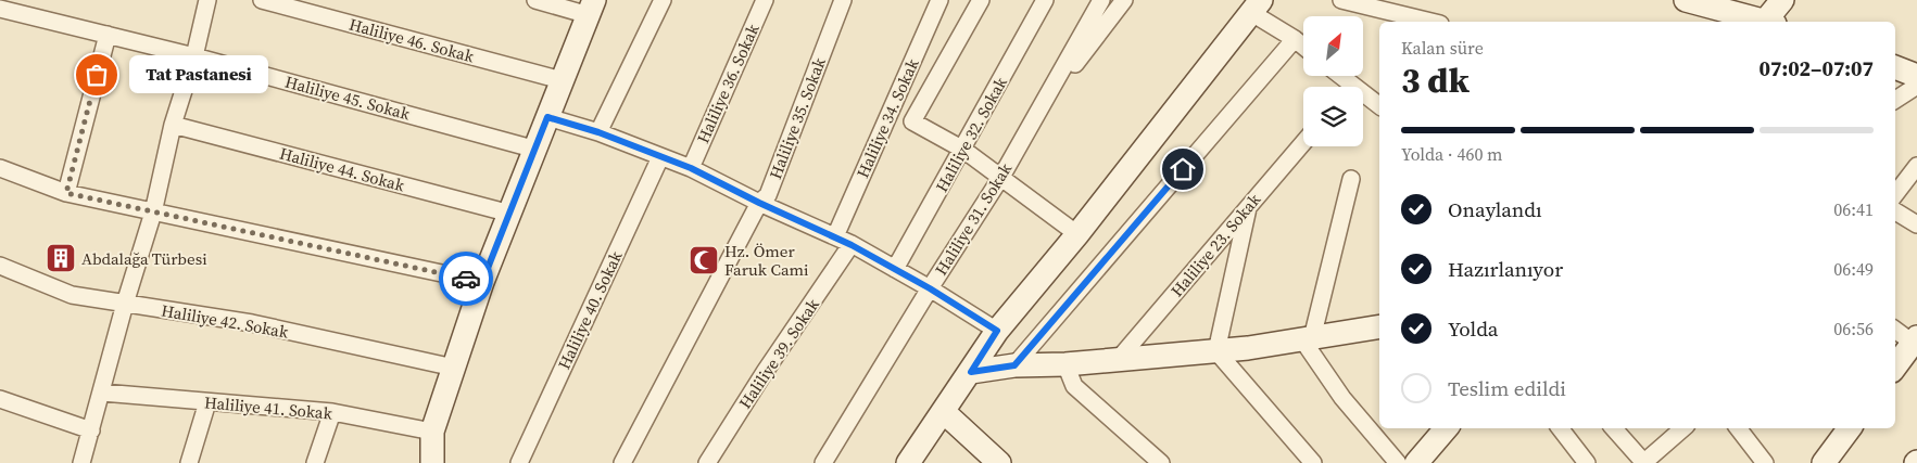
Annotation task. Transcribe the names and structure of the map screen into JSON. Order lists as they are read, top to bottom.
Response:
{
  "streets": {
    "street": [
      "Haliliye 46. Sokak",
      "Haliliye 36. Sokak",
      "Haliliye 45. Sokak",
      "Haliliye 35. Sokak",
      "Haliliye 34. Sokak",
      "Haliliye 32. Sokak",
      "Haliliye 44. Sokak",
      "Haliliye 31. Sokak",
      "Haliliye 23. Sokak",
      "Haliliye 40. Sokak",
      "Haliliye 42. Sokak",
      "Haliliye 39. Sokak",
      "Haliliye 41. Sokak"
    ]
  },
  "places": {
    "other": ["Tat Pastanesi"],
    "building": ["Abdalağa Türbesi"],
    "mosque": ["Hz. Ömer Faruk Cami"]
  },
  "north": "top right",
  "page": {
    "heading": ["3 dk", "Kalan süre", "07:02–07:07"],
    "bubble": "Tat Pastanesi",
    "bar": "Yolda · 460 m",
    "list": [
      ["Onaylandı", "06:41"],
      ["Hazırlanıyor", "06:49"],
      ["Yolda", "06:56"],
      "Teslim edildi"
    ]
  }
}
